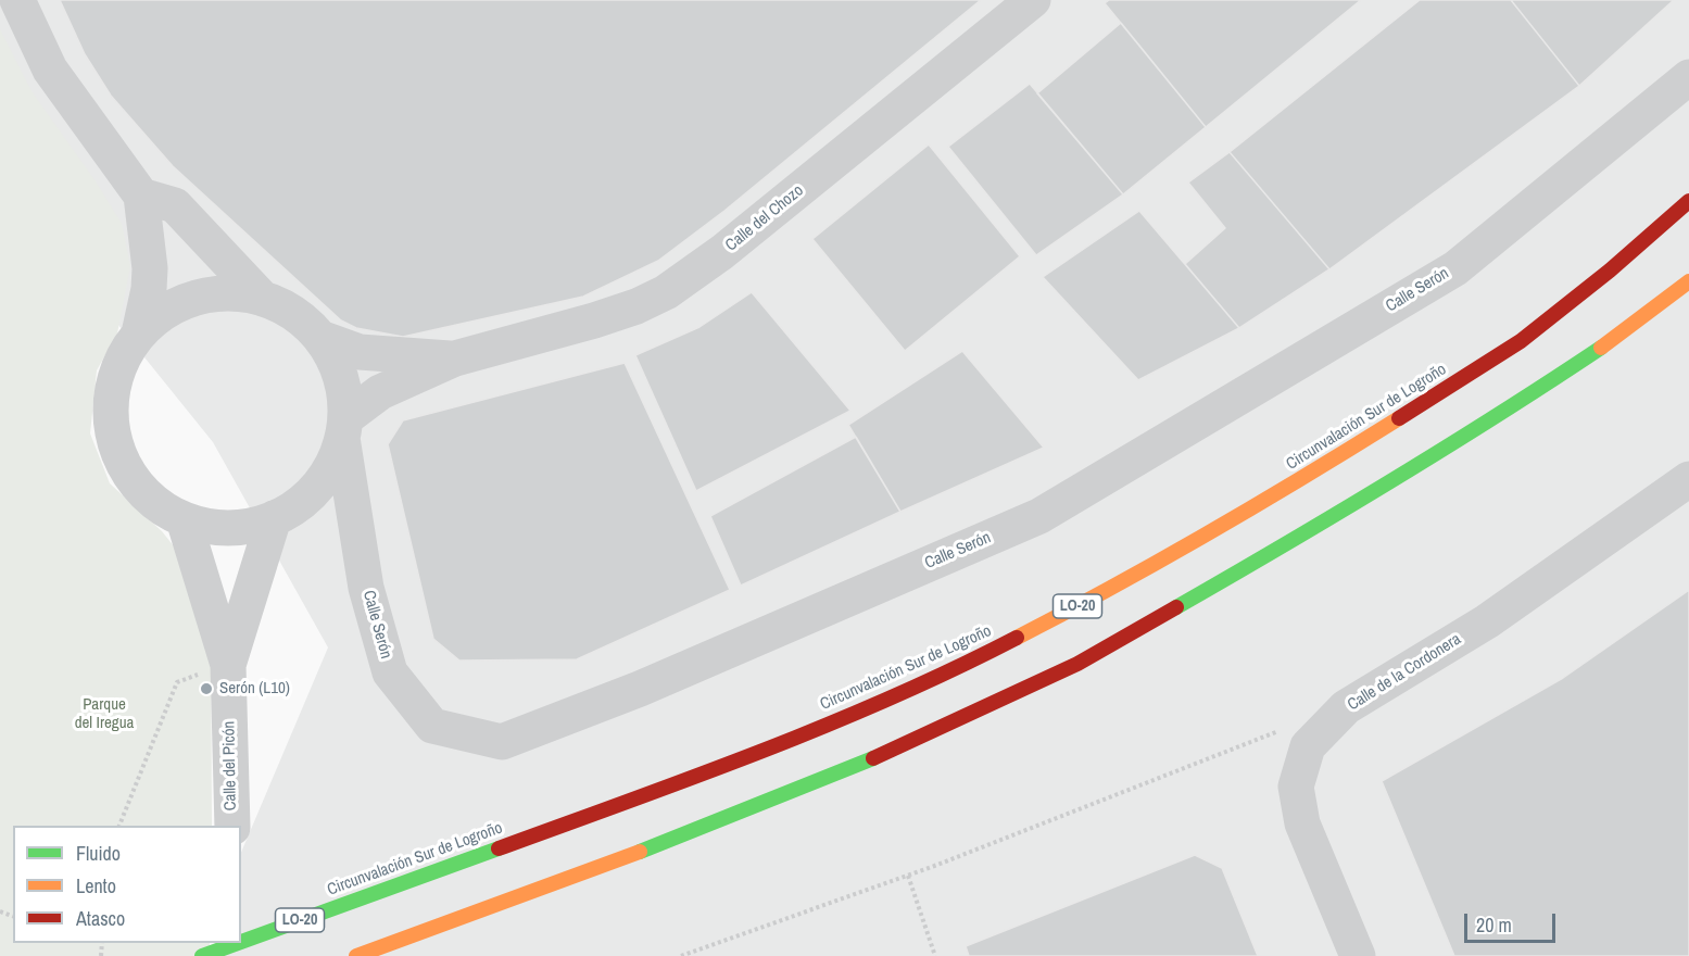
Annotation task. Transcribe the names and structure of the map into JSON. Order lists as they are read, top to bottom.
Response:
{
  "streets": {
    "highway": ["Circunvalación Sur de Logroño", "LO-20"],
    "street": [
      "Calle del Chozo",
      "Calle Serón",
      "Calle de la Cordonera",
      "Calle del Picón"
    ]
  },
  "crossings": [
    ["Calle del Chozo", "Calle Serón"]
  ],
  "parks": ["Parque del Iregua"],
  "places": ["Serón (L10)"],
  "legend": ["Fluido", "Lento", "Atasco"],
  "scale_bar": "20 m"
}
